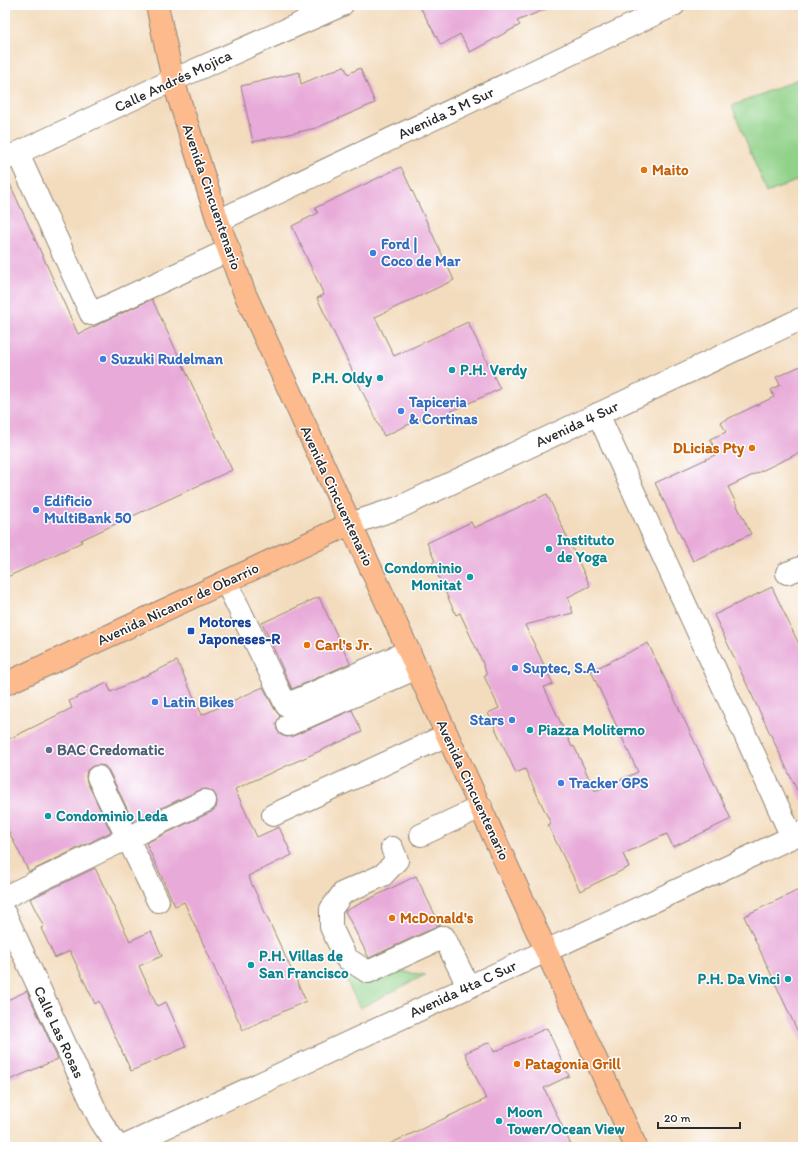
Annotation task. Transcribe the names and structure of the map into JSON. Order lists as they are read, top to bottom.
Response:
{
  "streets": {
    "main road": ["Avenida Cincuentenario", "Avenida Nicanor de Obarrio"],
    "street": [
      "Calle Andrés Mojica",
      "Avenida 3 M Sur",
      "Avenida 4 Sur",
      "Avenida 4ta C Sur",
      "Calle Las Rosas"
    ]
  },
  "crossings": [
    ["Calle Andrés Mojica", "Avenida Cincuentenario"],
    ["Avenida 3 M Sur", "Avenida Cincuentenario"],
    ["Avenida Cincuentenario", "Avenida 4 Sur"],
    ["Avenida Cincuentenario", "Avenida Nicanor de Obarrio"],
    ["Avenida Cincuentenario", "Avenida 4ta C Sur"],
    ["Avenida 4 Sur", "Avenida Nicanor de Obarrio"]
  ],
  "places": {
    "other": [
      "Maito",
      "Ford | Coco de Mar",
      "Suzuki Rudelman",
      "P.H. Verdy",
      "P.H. Oldy",
      "Tapiceria & Cortinas",
      "DLicias Pty",
      "Edificio MultiBank 50",
      "Instituto de Yoga",
      "Condominio Monitat",
      "Carl's Jr.",
      "Suptec, S.A.",
      "Latin Bikes",
      "Stars",
      "Piazza Moliterno",
      "BAC Credomatic",
      "Tracker GPS",
      "Condominio Leda",
      "McDonald's",
      "P.H. Villas de San Francisco",
      "P.H. Da Vinci",
      "Patagonia Grill",
      "Moon Tower/Ocean View"
    ],
    "transit": ["Motores Japoneses-R"]
  },
  "scale_bar": "20 m"
}
